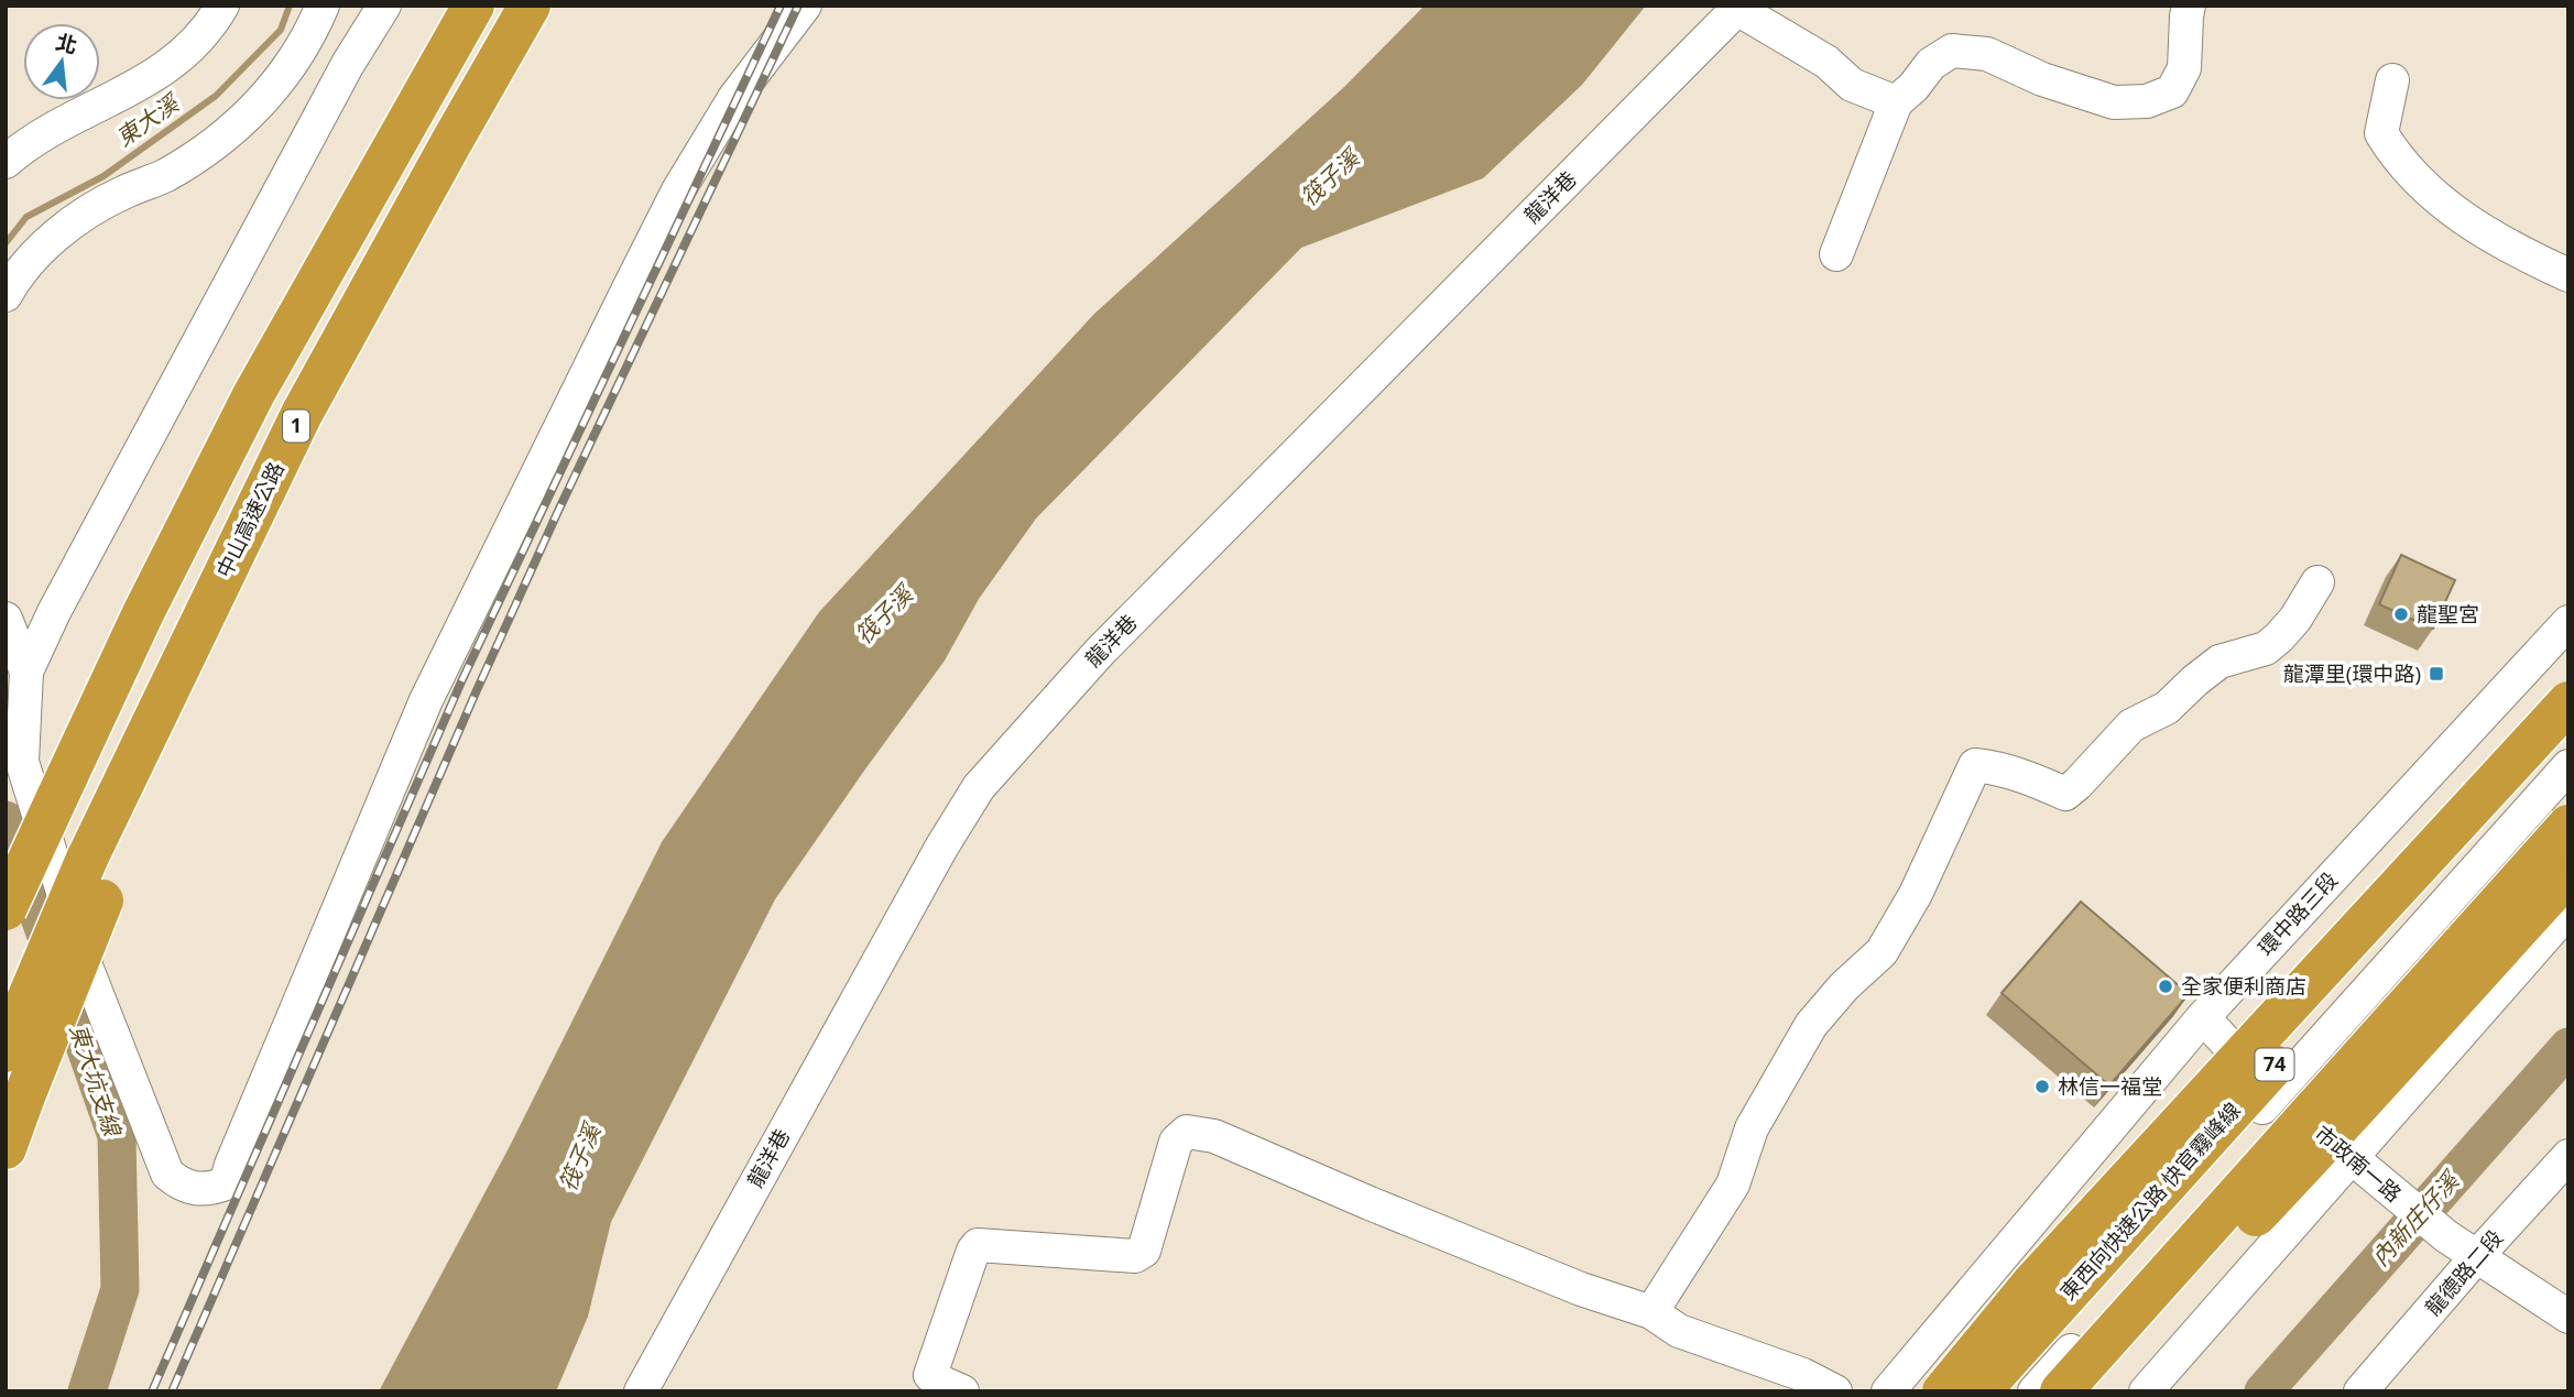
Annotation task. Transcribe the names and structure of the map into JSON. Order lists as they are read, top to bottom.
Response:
{
  "streets": {
    "highway": [
      "1",
      "中山高速公路",
      "74",
      "東西向快速公路 快官霧峰線"
    ],
    "street": [
      "龍洋巷",
      "環中路三段",
      "市政南一路",
      "龍德路二段"
    ]
  },
  "crossings": [
    ["環中路三段", "市政南一路"],
    ["市政南一路", "龍德路二段"]
  ],
  "water": [
    "東大溪",
    "筏子溪",
    "東大坑支線",
    "內新庄仔溪"
  ],
  "places": {
    "other": ["龍聖宮", "全家便利商店", "林信一福堂"],
    "transit": ["龍潭里(環中路)"]
  },
  "north": "top"
}
